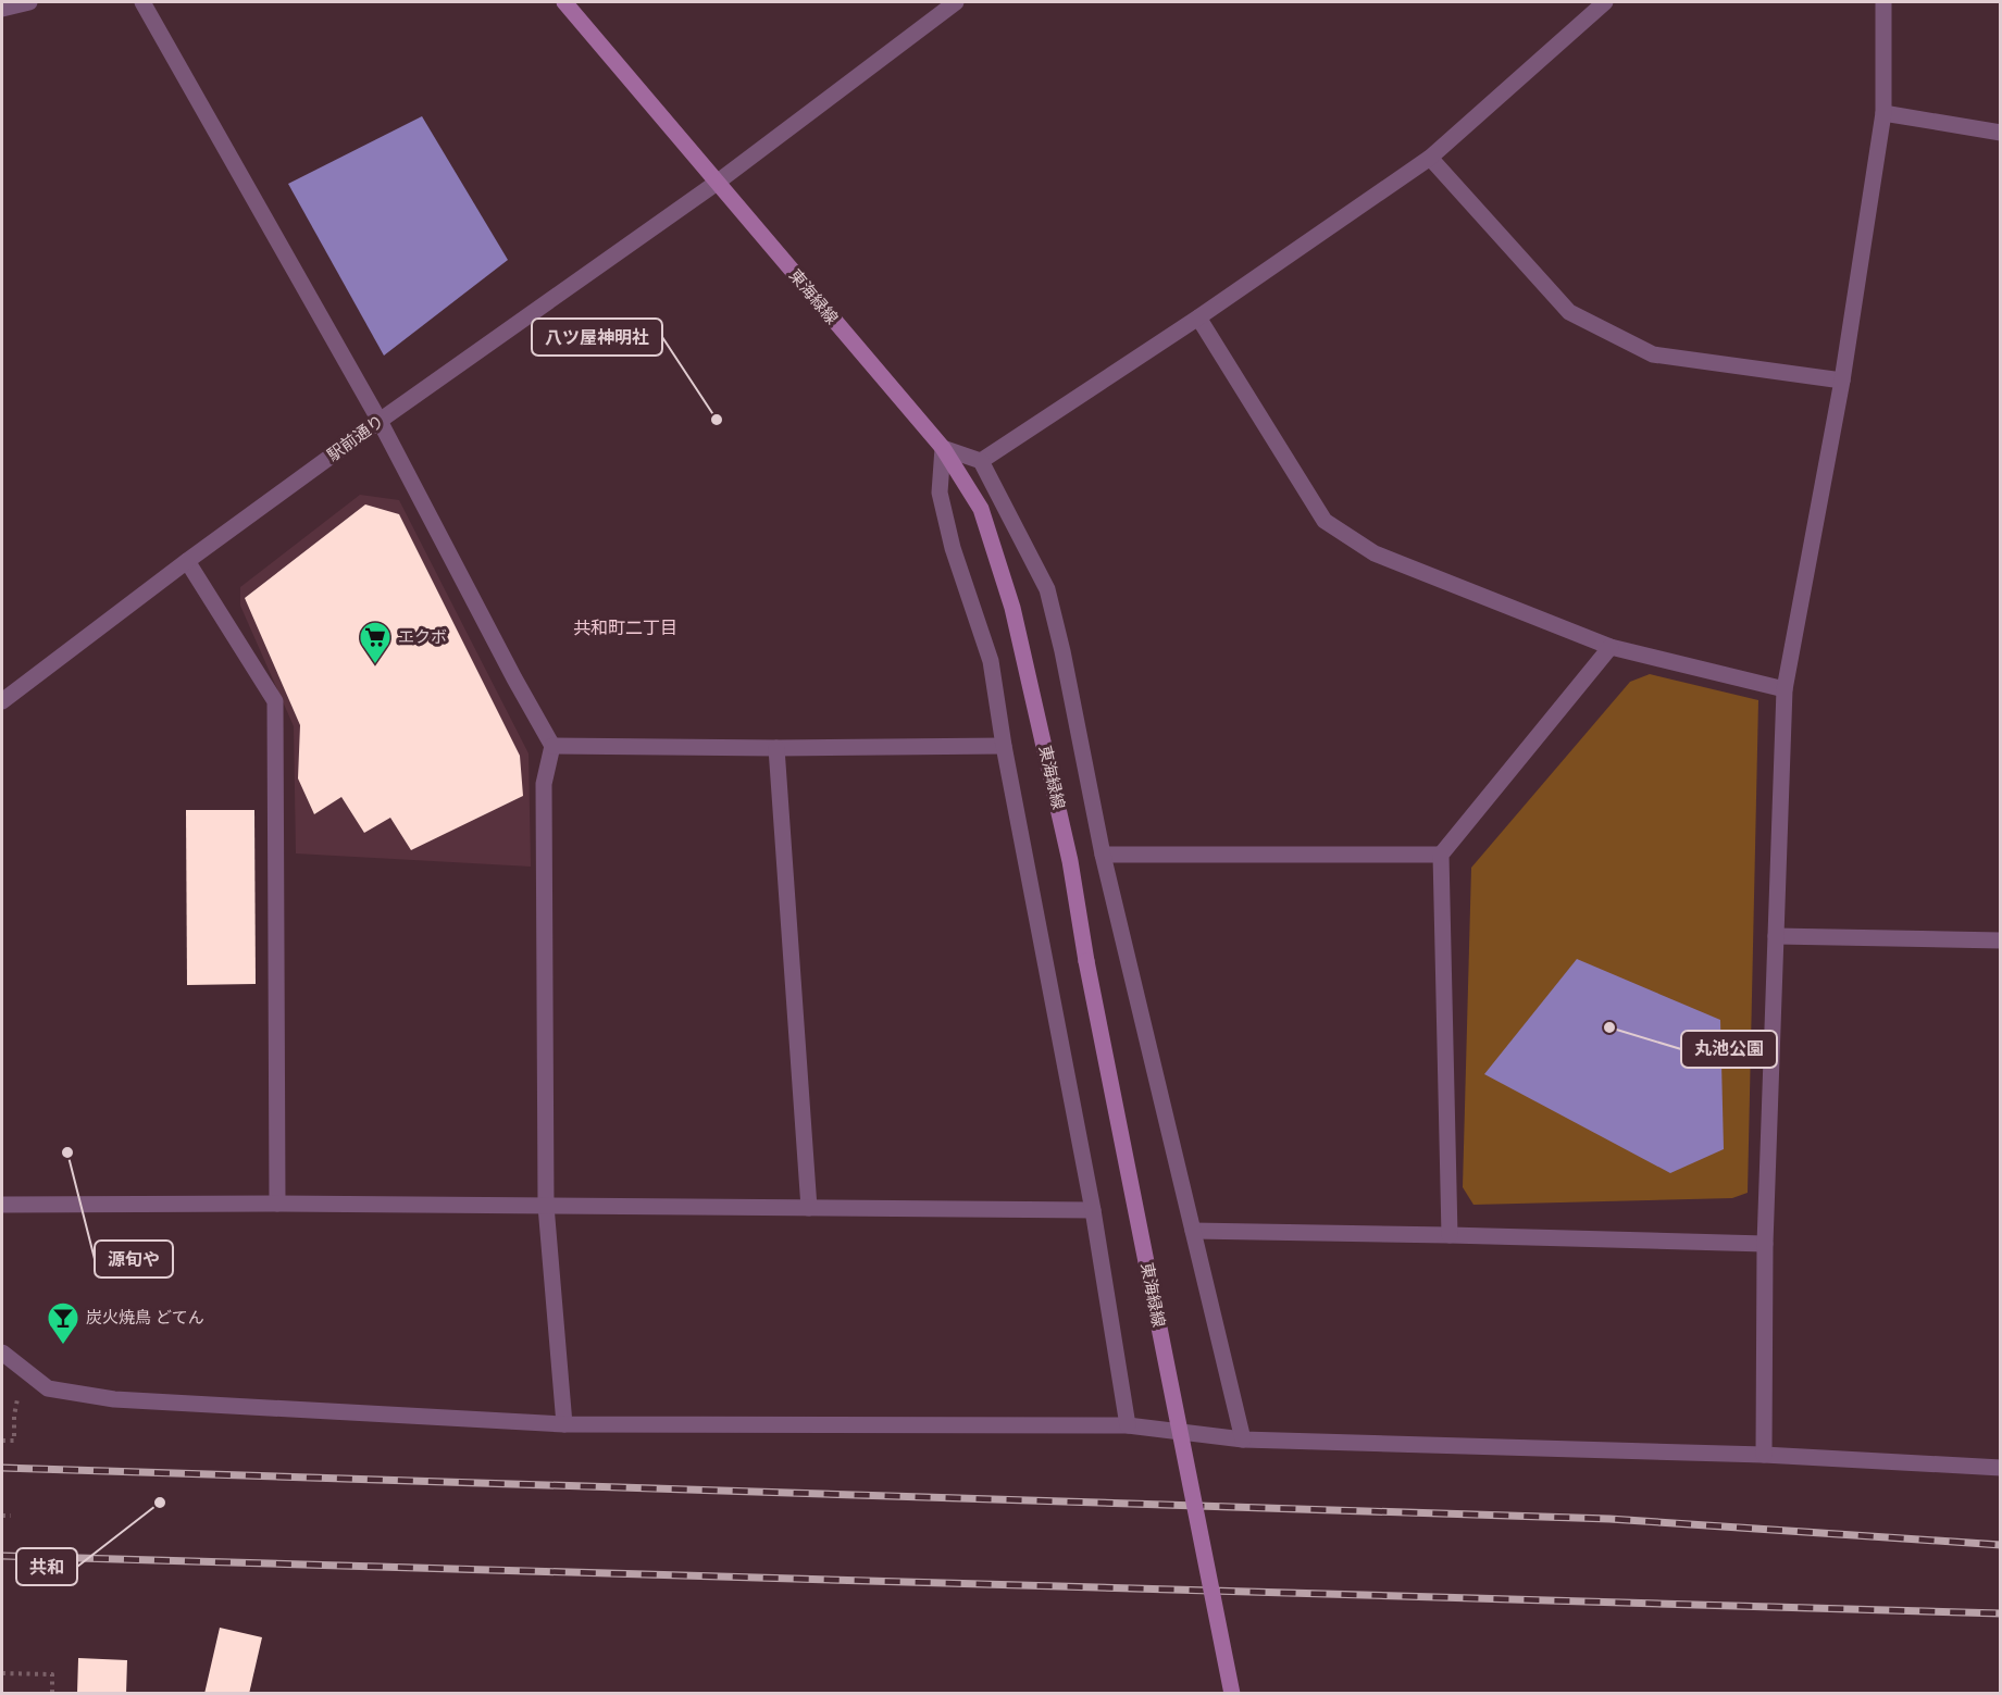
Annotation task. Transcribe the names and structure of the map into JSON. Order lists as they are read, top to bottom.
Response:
{
  "streets": {
    "main road": ["東海緑線"],
    "street": ["駅前通り"]
  },
  "crossings": [
    ["東海緑線", "駅前通り"]
  ],
  "districts": ["共和町二丁目"],
  "places": {
    "other": [
      "八ツ屋神明社",
      "丸池公園",
      "源旬や",
      "共和"
    ],
    "supermarket": ["エクボ"],
    "bar": ["炭火焼鳥 どてん"]
  }
}
